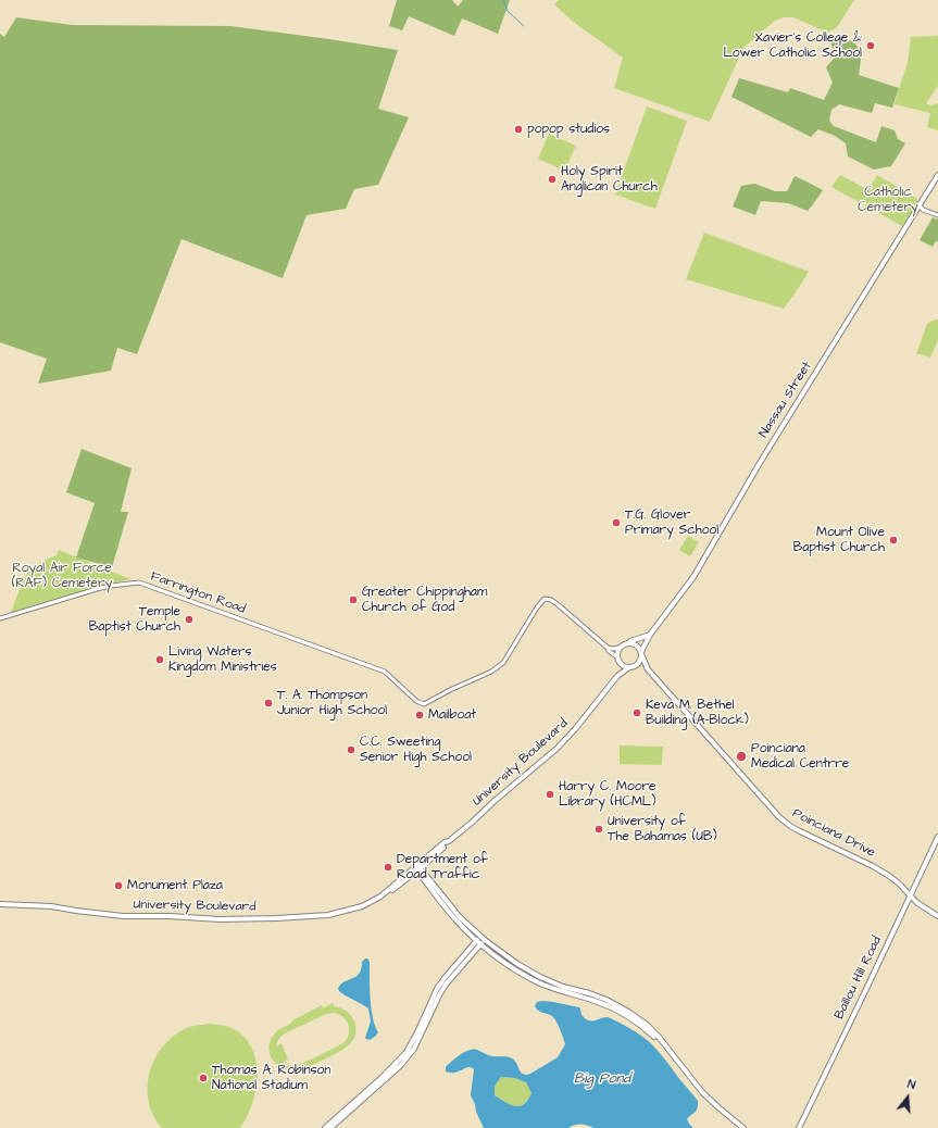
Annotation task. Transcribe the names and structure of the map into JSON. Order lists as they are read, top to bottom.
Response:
{
  "streets": {
    "main road": [
      "Nassau Street",
      "University Boulevard",
      "Poinciana Drive",
      "Baillou Hill Road"
    ],
    "street": ["Farrington Road"]
  },
  "crossings": [
    ["Nassau Street", "University Boulevard"],
    ["Poinciana Drive", "Baillou Hill Road"]
  ],
  "water": ["Big Pond"],
  "parks": ["Catholic Cemetery", "Royal Air Force (RAF) Cemetery"],
  "places": [
    "Xavier's College & Lower Catholic School",
    "popop studios",
    "Holy Spirit Anglican Church",
    "T.G. Glover Primary School",
    "Mount Olive Baptist Church",
    "Greater Chippingham Church of God",
    "Temple Baptist Church",
    "Living Waters Kingdom Ministries",
    "T. A. Thompson Junior High School",
    "Keva M. Bethel Building (A-Block)",
    "Mailboat",
    "C.C. Sweeting Senior High School",
    "Poinciana Medical Centrre",
    "Harry C. Moore Library (HCML)",
    "University of The Bahamas (UB)",
    "Department of Road Traffic",
    "Monument Plaza",
    "Thomas A. Robinson National Stadium"
  ],
  "north": "top"
}
